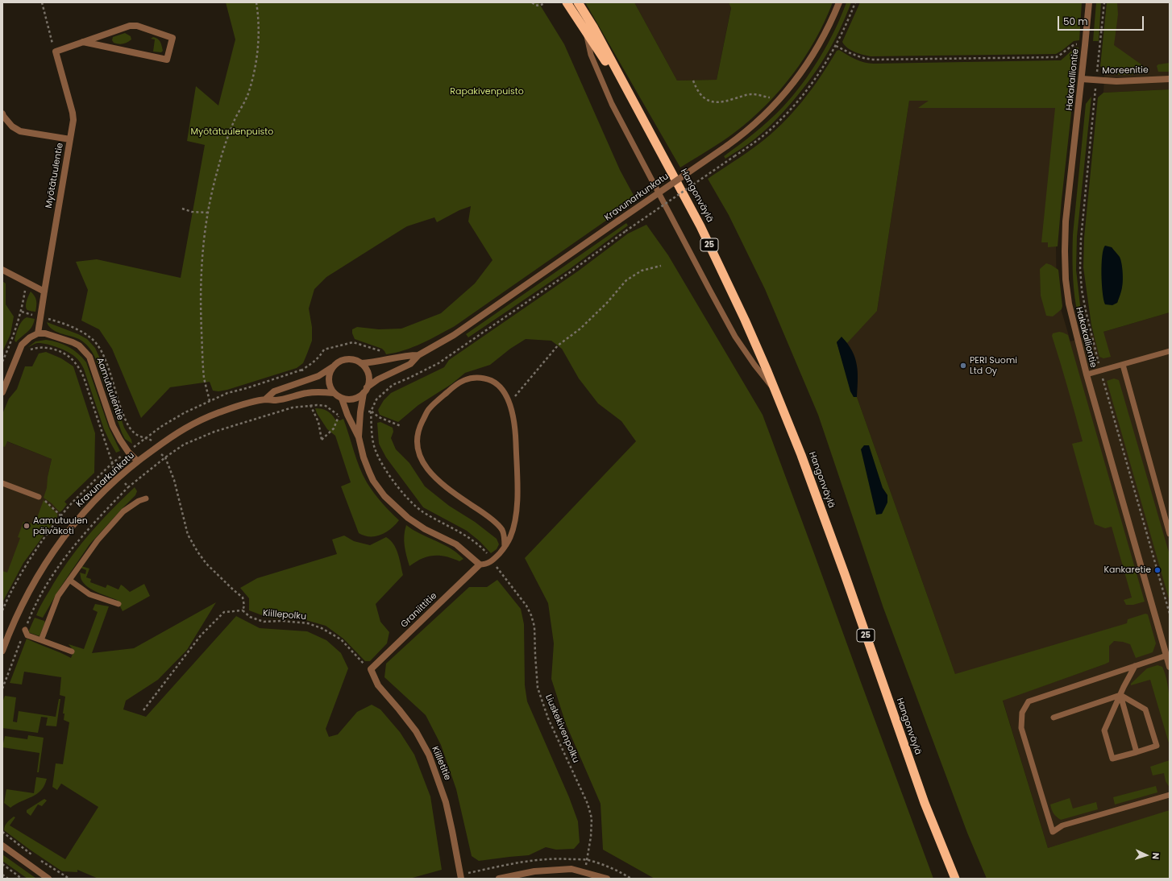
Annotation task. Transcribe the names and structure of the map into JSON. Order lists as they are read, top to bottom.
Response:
{
  "streets": {
    "highway": ["Hangonväylä", "25"],
    "street": [
      "Moreenitie",
      "Hakakalliontie",
      "Myötätuulentie",
      "Kravunarkunkatu",
      "Aamutuulentie",
      "Graniittitie",
      "Kiilletitie"
    ],
    "path": ["Kiillepolku", "Liuskekivenpolku"]
  },
  "crossings": [
    ["Moreenitie", "Hakakalliontie"],
    ["Myötätuulentie", "Aamutuulentie"],
    ["Kravunarkunkatu", "Aamutuulentie"],
    ["Graniittitie", "Kiillepolku"],
    ["Graniittitie", "Kiilletitie"],
    ["Kiillepolku", "Kiilletitie"]
  ],
  "parks": ["Rapakivenpuisto", "Myötätuulenpuisto"],
  "places": ["PERI Suomi Ltd Oy", "Aamutuulen päiväkoti", "Kankaretie"],
  "scale_bar": "50 m",
  "north": "right"
}
